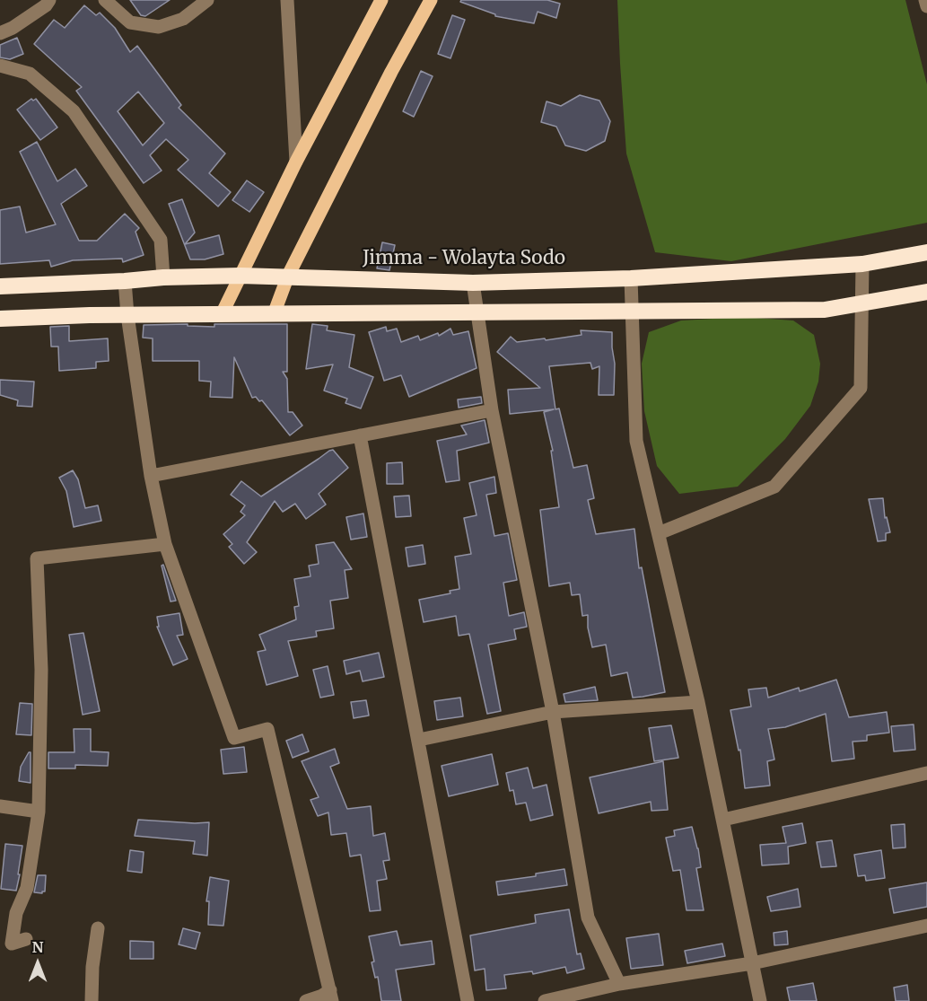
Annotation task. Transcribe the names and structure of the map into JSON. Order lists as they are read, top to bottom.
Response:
{
  "streets": {
    "highway": ["Jimma - Wolayta Sodo"]
  },
  "north": "top"
}
